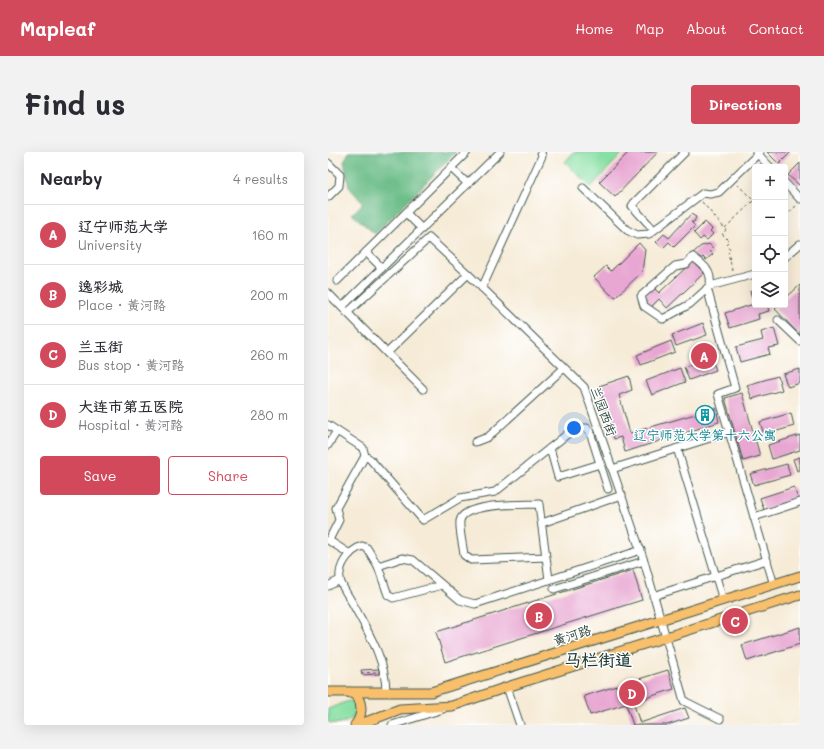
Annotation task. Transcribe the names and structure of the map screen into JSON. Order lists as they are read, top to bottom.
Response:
{
  "streets": {
    "main road": ["黄河路"],
    "street": ["兰园西街"]
  },
  "crossings": [
    ["兰园西街", "黄河路"]
  ],
  "districts": ["马栏街道"],
  "places": {
    "building": ["辽宁师范大学第十六公寓"]
  },
  "page": {
    "header": "Mapleaf",
    "nav": [
      "Home",
      "Map",
      "About",
      "Contact"
    ],
    "buttons": [
      "Directions",
      ["Save", "Share"]
    ],
    "title": "Find us",
    "heading": ["Nearby", "4 results"],
    "map_buttons": ["+", "−"],
    "list": [
      {
        "mark": "A",
        "name": "辽宁师范大学",
        "note": "University",
        "value": "160 m"
      },
      {
        "mark": "B",
        "name": "逸彩城",
        "note": "Place · 黄河路",
        "value": "200 m"
      },
      {
        "mark": "C",
        "name": "兰玉街",
        "note": "Bus stop · 黄河路",
        "value": "260 m"
      },
      {
        "mark": "D",
        "name": "大连市第五医院",
        "note": "Hospital · 黄河路",
        "value": "280 m"
      }
    ],
    "pins": [
      "A",
      "B",
      "C",
      "D"
    ]
  }
}
